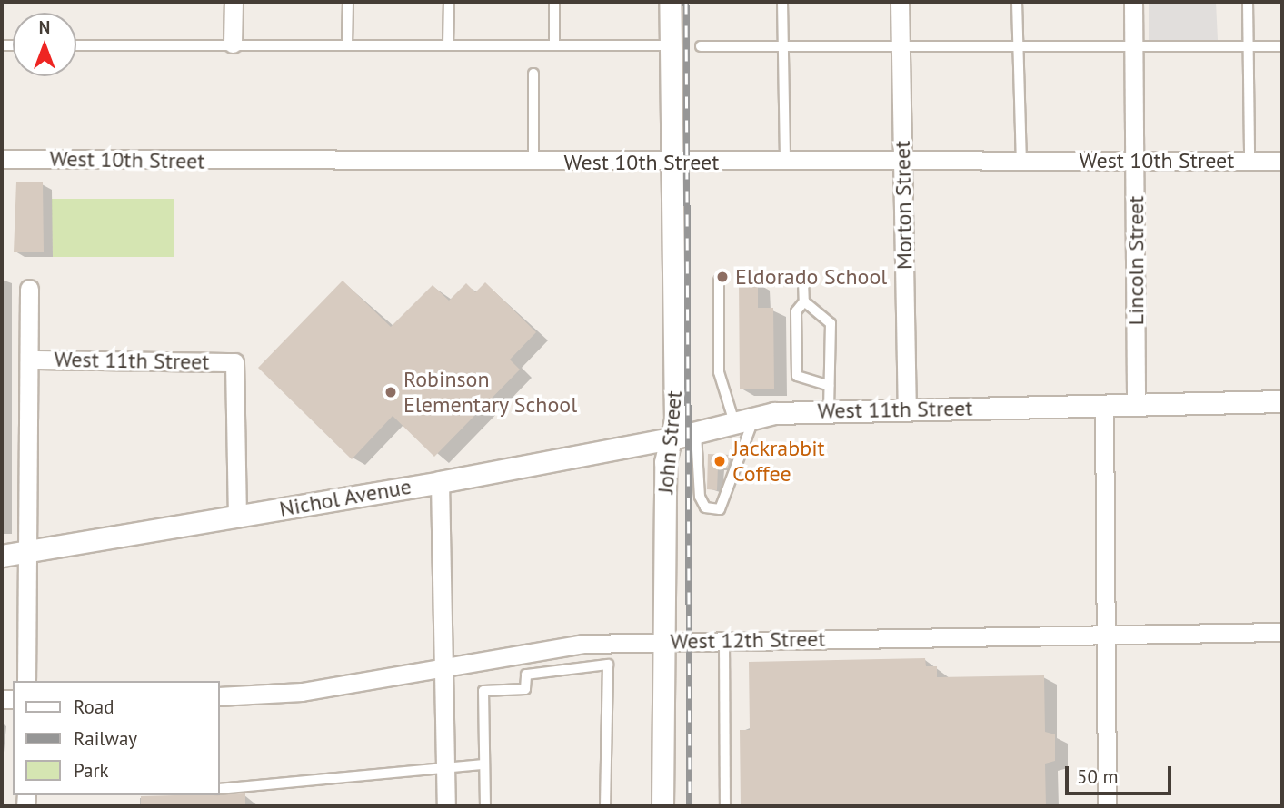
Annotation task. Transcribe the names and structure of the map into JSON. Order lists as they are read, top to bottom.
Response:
{
  "streets": {
    "street": [
      "West 10th Street",
      "Morton Street",
      "Lincoln Street",
      "West 11th Street",
      "John Street",
      "Nichol Avenue",
      "West 12th Street"
    ]
  },
  "crossings": [
    ["West 10th Street", "Morton Street"],
    ["West 10th Street", "Lincoln Street"],
    ["West 10th Street", "John Street"],
    ["Morton Street", "West 11th Street"],
    ["Lincoln Street", "West 11th Street"],
    ["West 11th Street", "John Street"],
    ["West 11th Street", "Nichol Avenue"],
    ["John Street", "Nichol Avenue"],
    ["John Street", "West 12th Street"]
  ],
  "places": ["Eldorado School", "Robinson Elementary School", "Jackrabbit Coffee"],
  "legend": ["Road", "Railway", "Park"],
  "scale_bar": "50 m",
  "north": "top"
}
